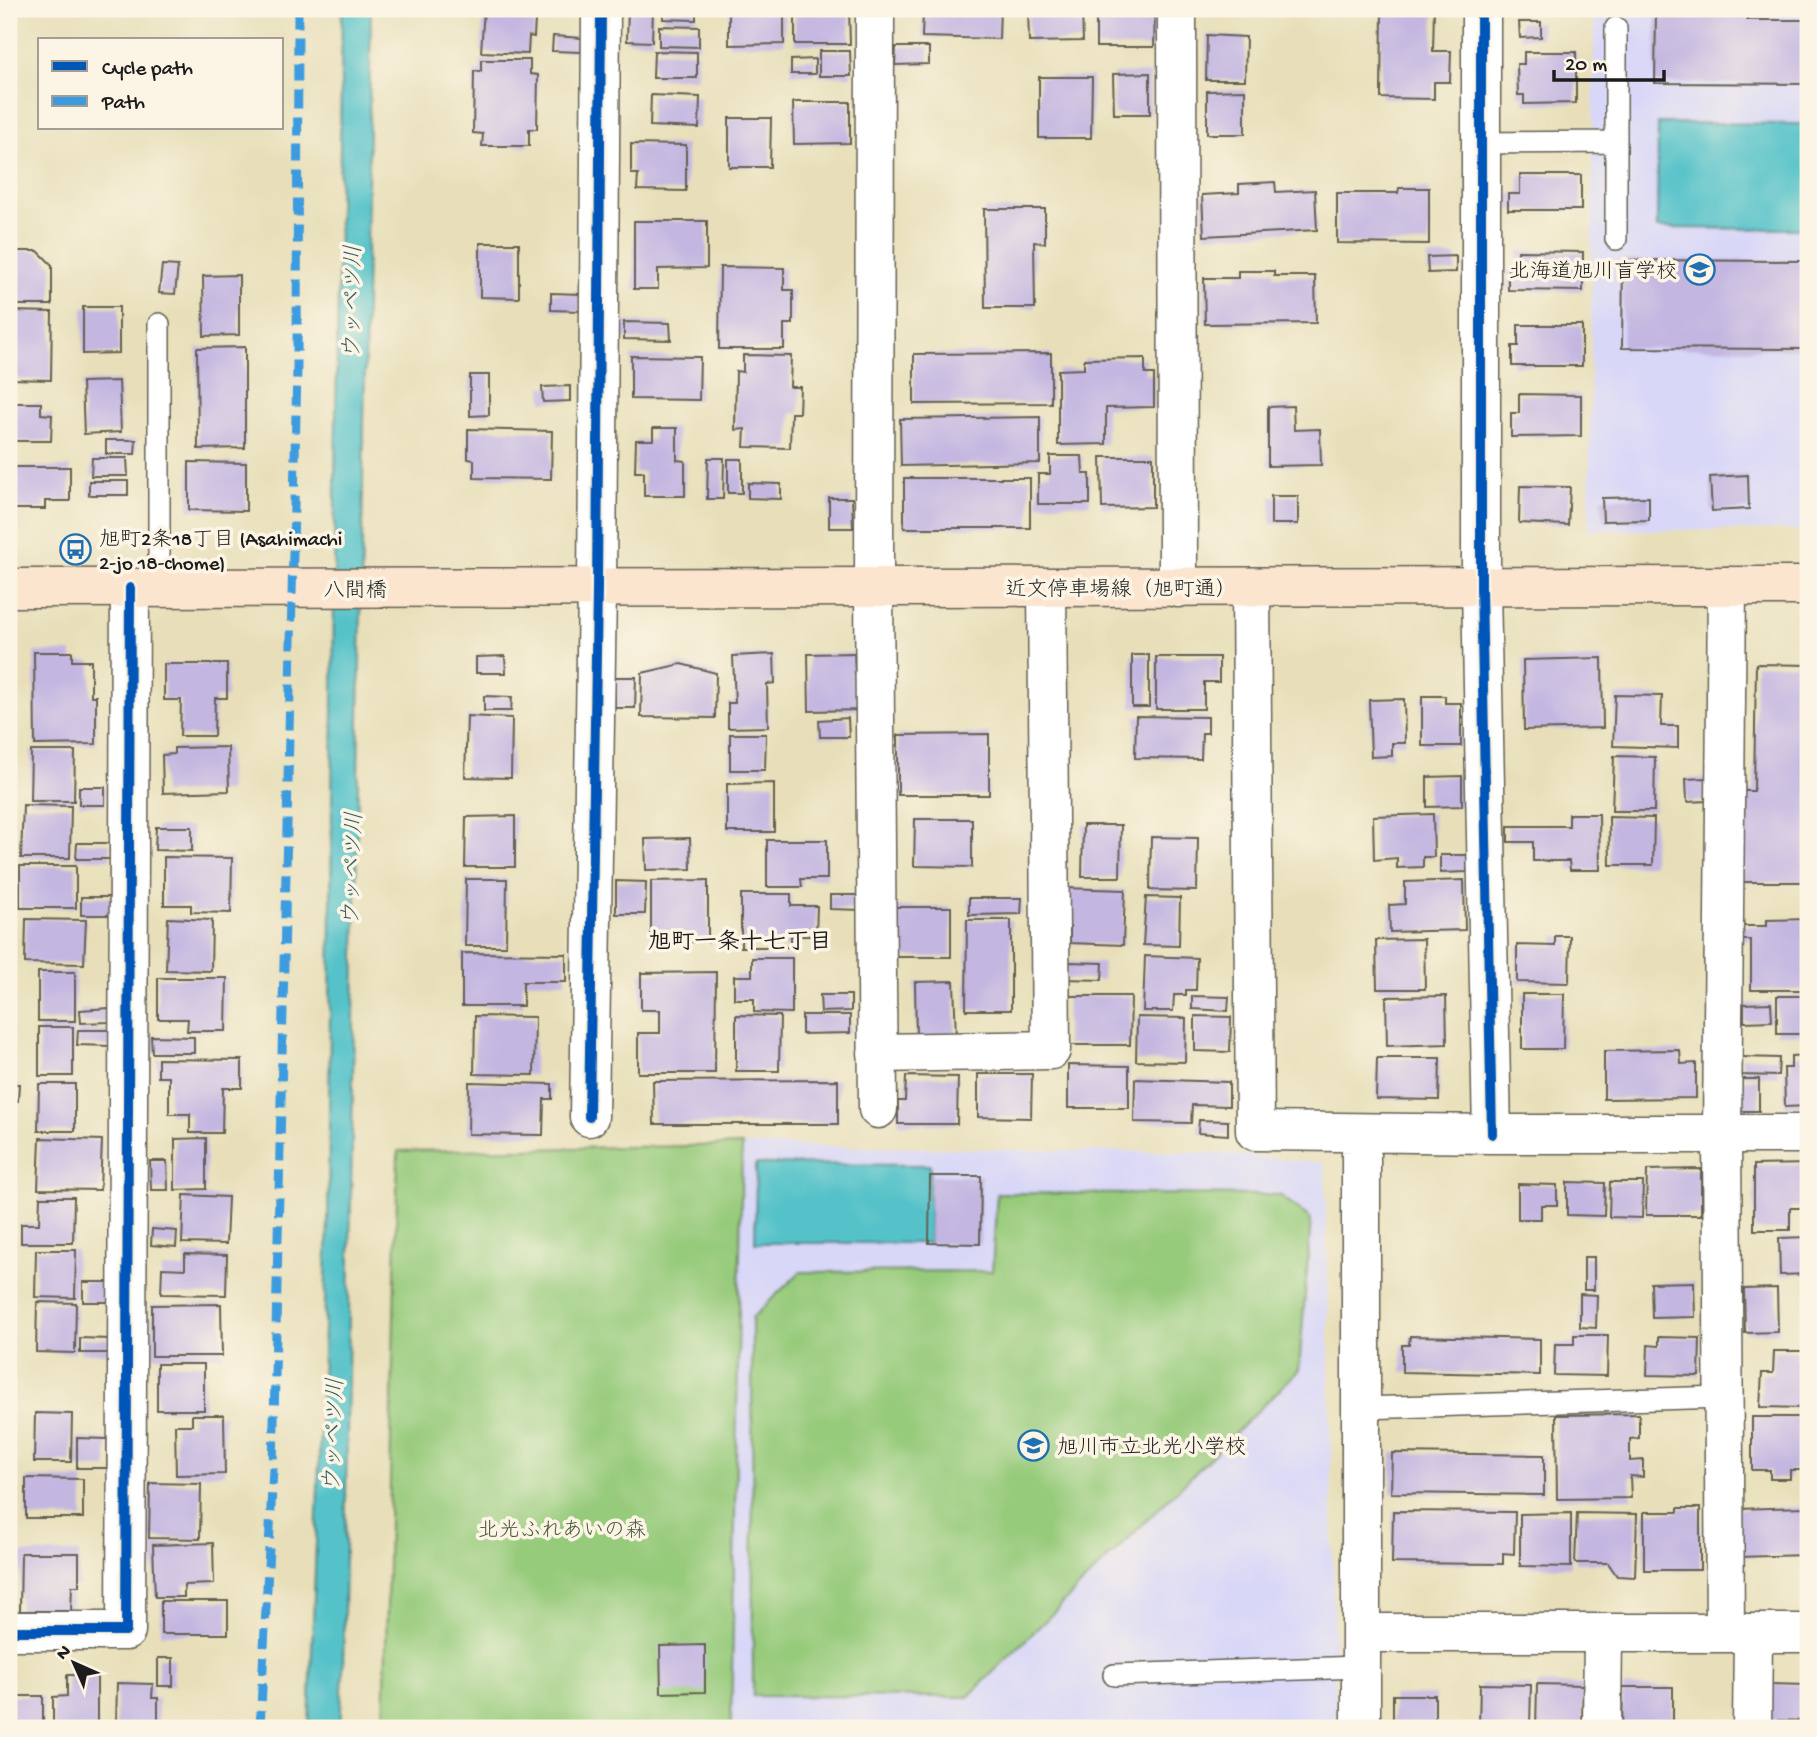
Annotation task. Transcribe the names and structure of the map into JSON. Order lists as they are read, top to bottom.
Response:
{
  "streets": {
    "main road": ["近文停車場線（旭町通）", "八間橋"]
  },
  "crossings": [
    ["近文停車場線（旭町通）", "八間橋"]
  ],
  "districts": ["旭町一条十七丁目"],
  "water": ["ウッペツ川"],
  "parks": ["北光ふれあいの森"],
  "places": {
    "school or university": ["北海道旭川盲学校", "旭川市立北光小学校"],
    "bus stop": ["旭町2条18丁目 (Asahimachi 2-jo 18-chome)"]
  },
  "legend": ["Cycle path", "Path"],
  "scale_bar": "20 m",
  "north": "top left"
}
